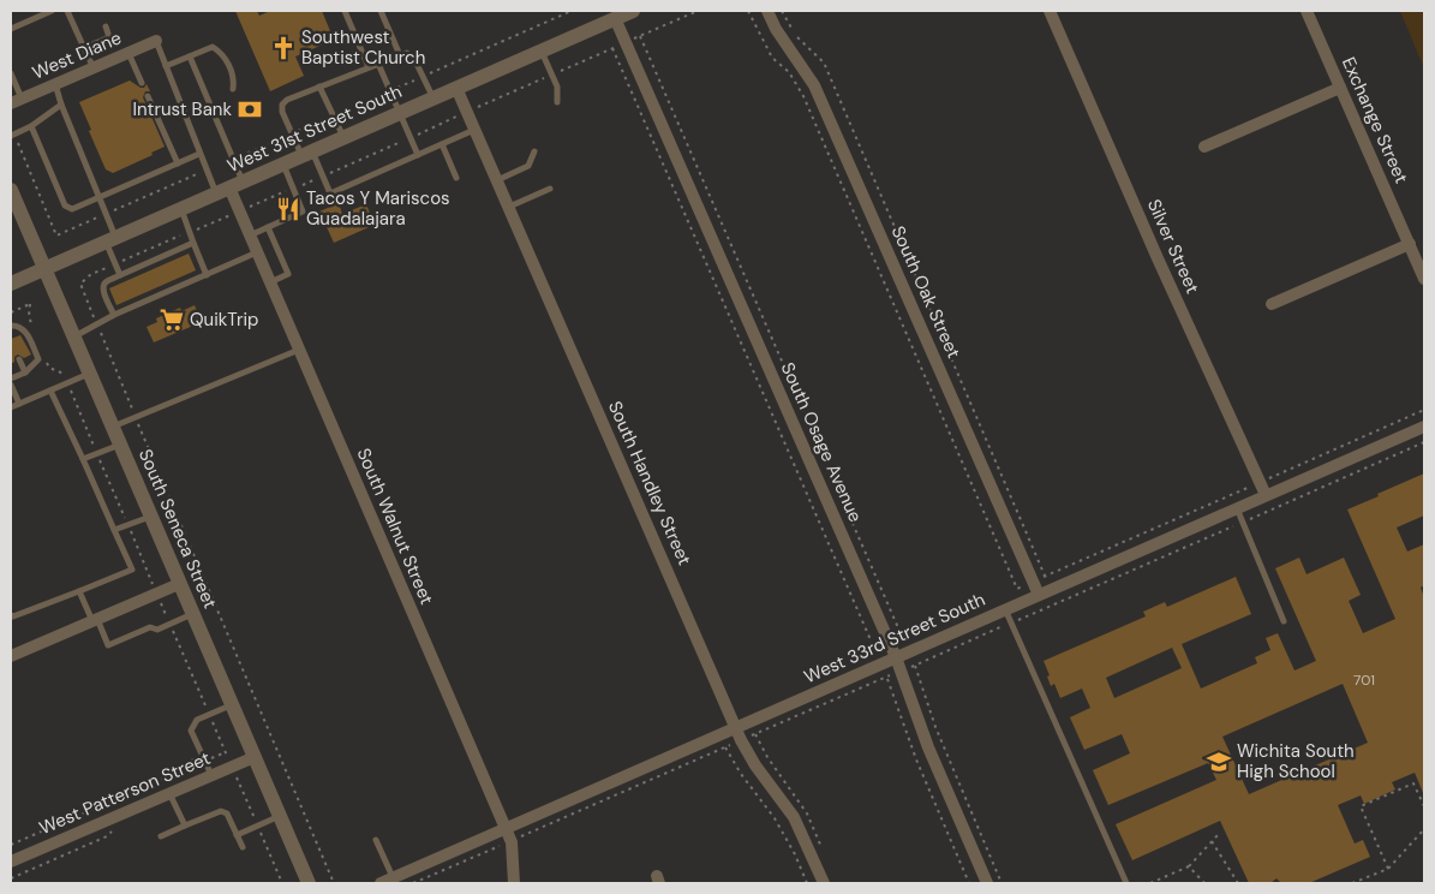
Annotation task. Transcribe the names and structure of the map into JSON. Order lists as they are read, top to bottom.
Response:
{
  "streets": {
    "street": [
      "West Diane",
      "Exchange Street",
      "West 31st Street South",
      "Silver Street",
      "South Oak Street",
      "South Osage Avenue",
      "South Handley Street",
      "South Walnut Street",
      "South Seneca Street",
      "West 33rd Street South",
      "West Patterson Street"
    ]
  },
  "crossings": [
    ["West 31st Street South", "South Osage Avenue"],
    ["West 31st Street South", "South Handley Street"],
    ["West 31st Street South", "South Walnut Street"],
    ["West 31st Street South", "South Seneca Street"],
    ["Silver Street", "West 33rd Street South"],
    ["South Oak Street", "West 33rd Street South"],
    ["South Osage Avenue", "West 33rd Street South"],
    ["South Handley Street", "West 33rd Street South"],
    ["South Walnut Street", "West 33rd Street South"],
    ["South Seneca Street", "West Patterson Street"]
  ],
  "places": {
    "church": ["Southwest Baptist Church"],
    "bank": ["Intrust Bank"],
    "restaurant": ["Tacos Y Mariscos Guadalajara"],
    "supermarket": ["QuikTrip"],
    "school or university": ["Wichita South High School"]
  },
  "house_numbers": ["701"]
}
